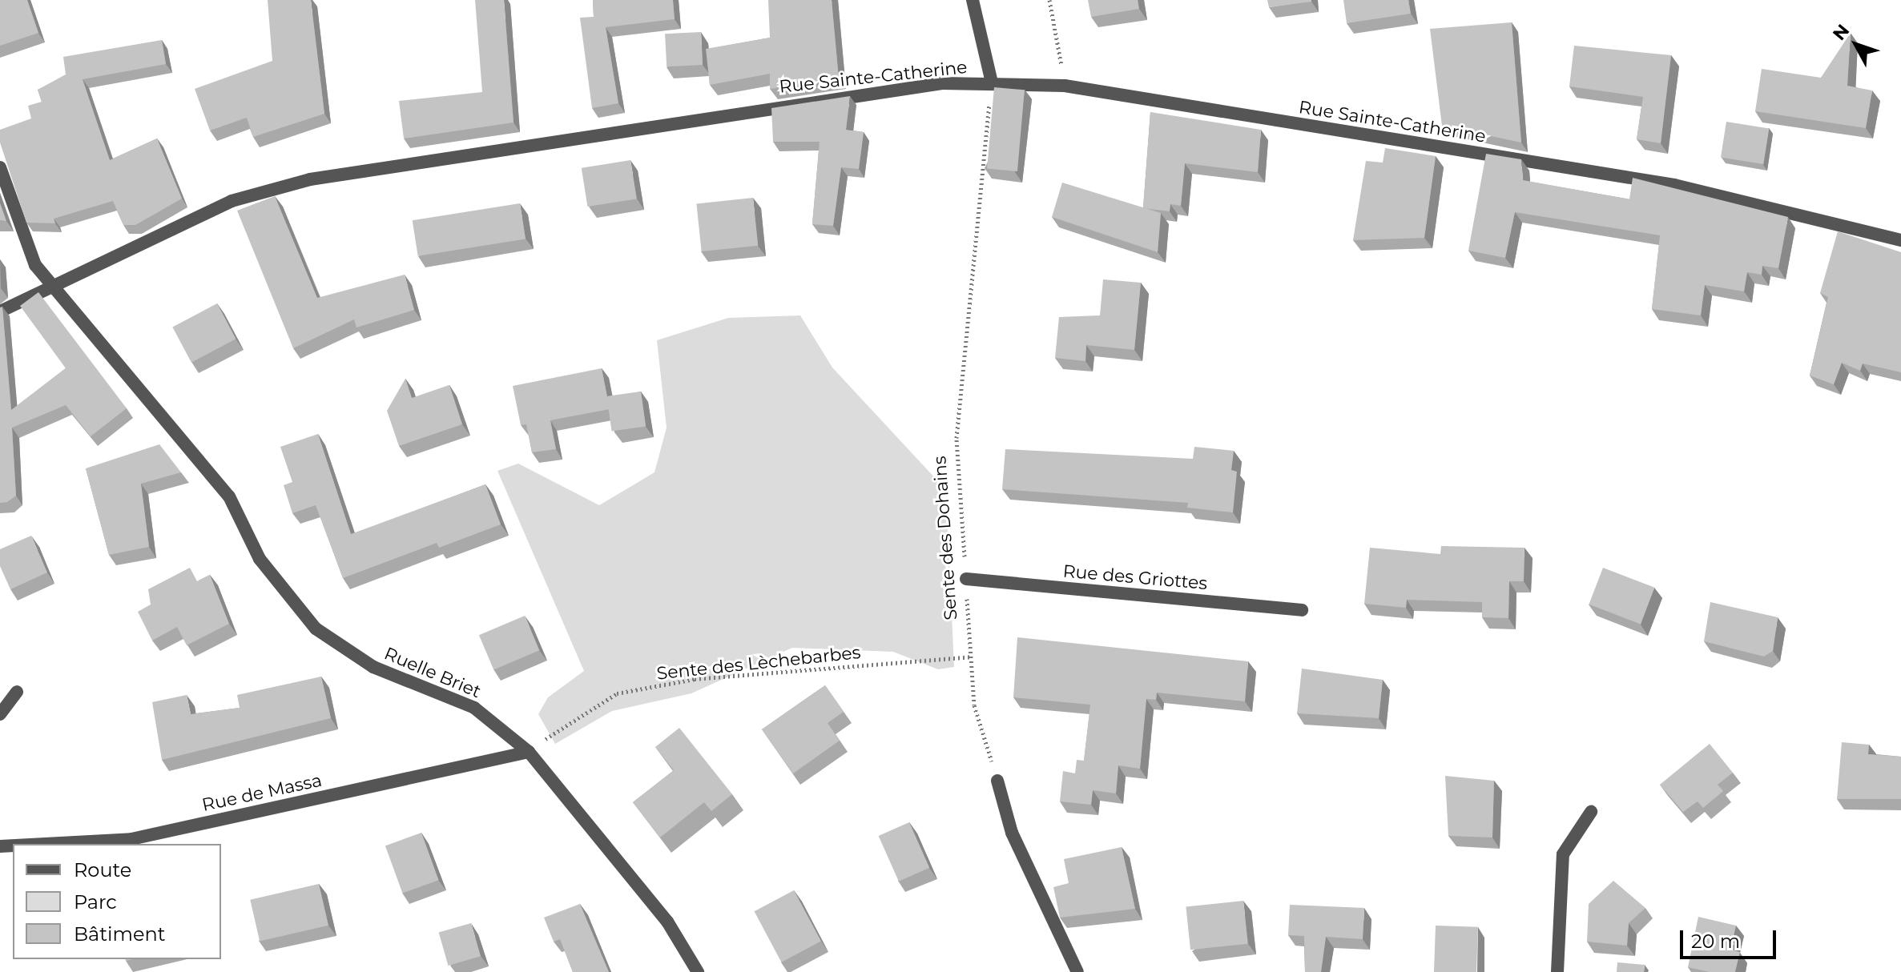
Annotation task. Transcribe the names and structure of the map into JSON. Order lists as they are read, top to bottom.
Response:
{
  "streets": {
    "street": [
      "Rue Sainte-Catherine",
      "Rue des Griottes",
      "Ruelle Briet",
      "Rue de Massa"
    ],
    "path": ["Sente des Dohains", "Sente des Lèchebarbes"]
  },
  "crossings": [
    ["Rue Sainte-Catherine", "Sente des Dohains"],
    ["Rue Sainte-Catherine", "Ruelle Briet"],
    ["Sente des Dohains", "Rue des Griottes"],
    ["Sente des Dohains", "Sente des Lèchebarbes"],
    ["Sente des Lèchebarbes", "Ruelle Briet"],
    ["Sente des Lèchebarbes", "Rue de Massa"],
    ["Ruelle Briet", "Rue de Massa"]
  ],
  "legend": ["Route", "Parc", "Bâtiment"],
  "scale_bar": "20 m",
  "north": "top left"
}
